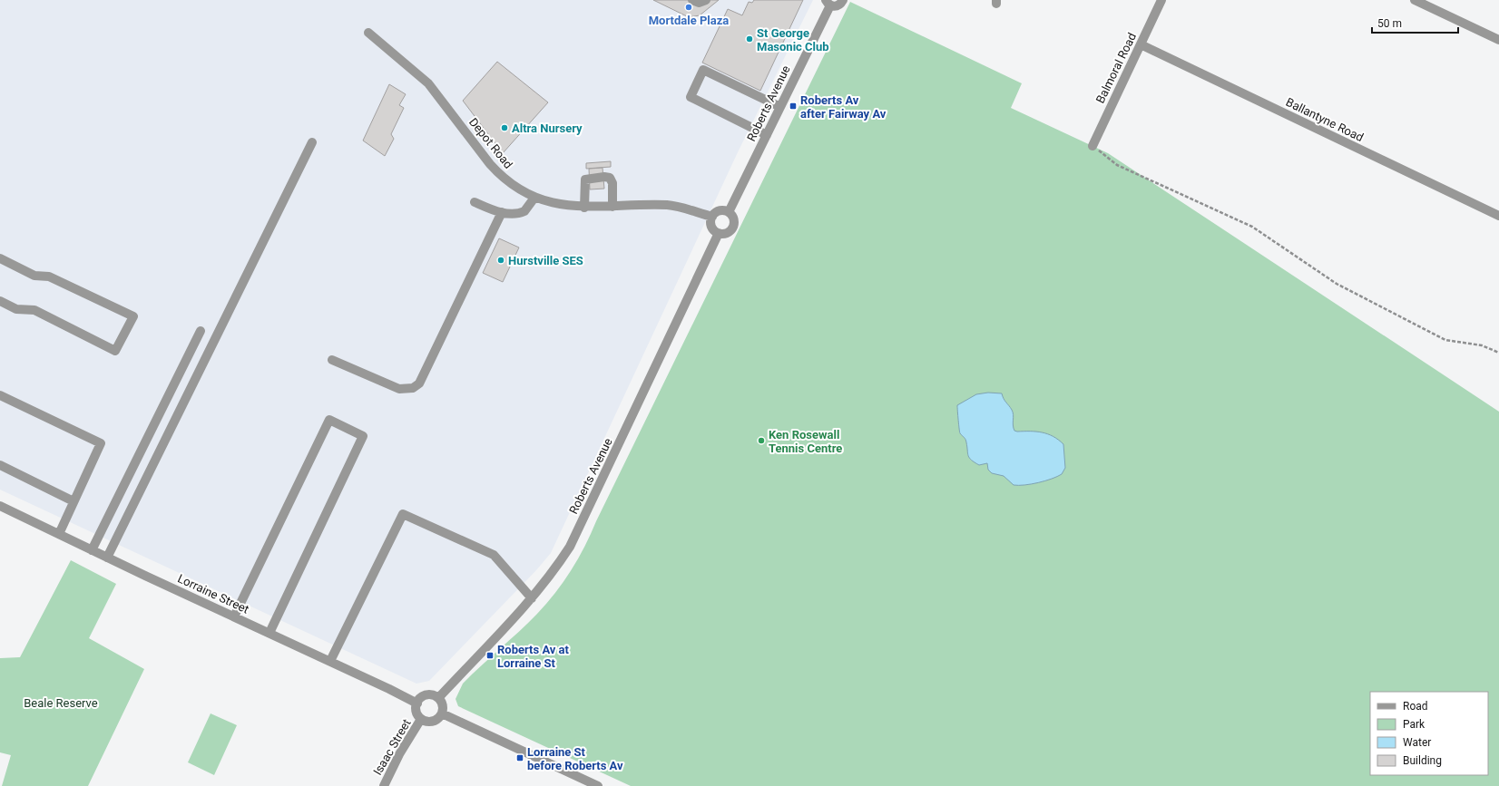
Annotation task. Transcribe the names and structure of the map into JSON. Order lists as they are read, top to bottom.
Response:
{
  "streets": {
    "street": [
      "Balmoral Road",
      "Roberts Avenue",
      "Ballantyne Road",
      "Depot Road",
      "Lorraine Street",
      "Isaac Street"
    ]
  },
  "crossings": [
    ["Balmoral Road", "Ballantyne Road"],
    ["Roberts Avenue", "Depot Road"],
    ["Roberts Avenue", "Lorraine Street"],
    ["Roberts Avenue", "Isaac Street"],
    ["Lorraine Street", "Isaac Street"]
  ],
  "parks": ["Beale Reserve"],
  "places": {
    "other": [
      "Mortdale Plaza",
      "St George Masonic Club",
      "Altra Nursery",
      "Hurstville SES",
      "Ken Rosewall Tennis Centre"
    ],
    "transit": ["Roberts Av after Fairway Av", "Roberts Av at Lorraine St", "Lorraine St before Roberts Av"]
  },
  "legend": [
    "Road",
    "Park",
    "Water",
    "Building"
  ],
  "scale_bar": "50 m"
}
